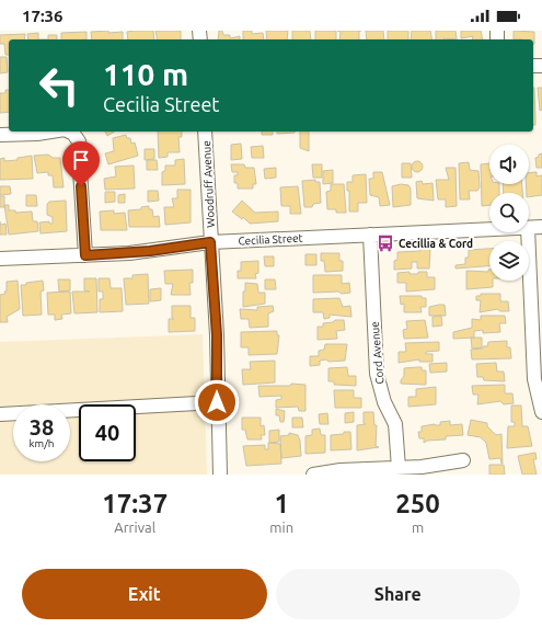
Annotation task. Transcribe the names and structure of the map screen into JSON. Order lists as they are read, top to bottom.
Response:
{
  "streets": {
    "street": ["Woodruff Avenue", "Cecilia Street", "Cord Avenue"]
  },
  "crossings": [
    ["Woodruff Avenue", "Cecilia Street"],
    ["Cecilia Street", "Cord Avenue"]
  ],
  "places": {
    "bus stop": ["Cecillia & Cord"]
  },
  "page": {
    "status": "17:36",
    "turn": ["110 m", "Cecilia Street"],
    "speed": "38 km/h",
    "limit": "40",
    "eta": [
      "17:37",
      "Arrival",
      "1",
      "min",
      "250",
      "m"
    ],
    "buttons": ["Exit", "Share"]
  }
}
